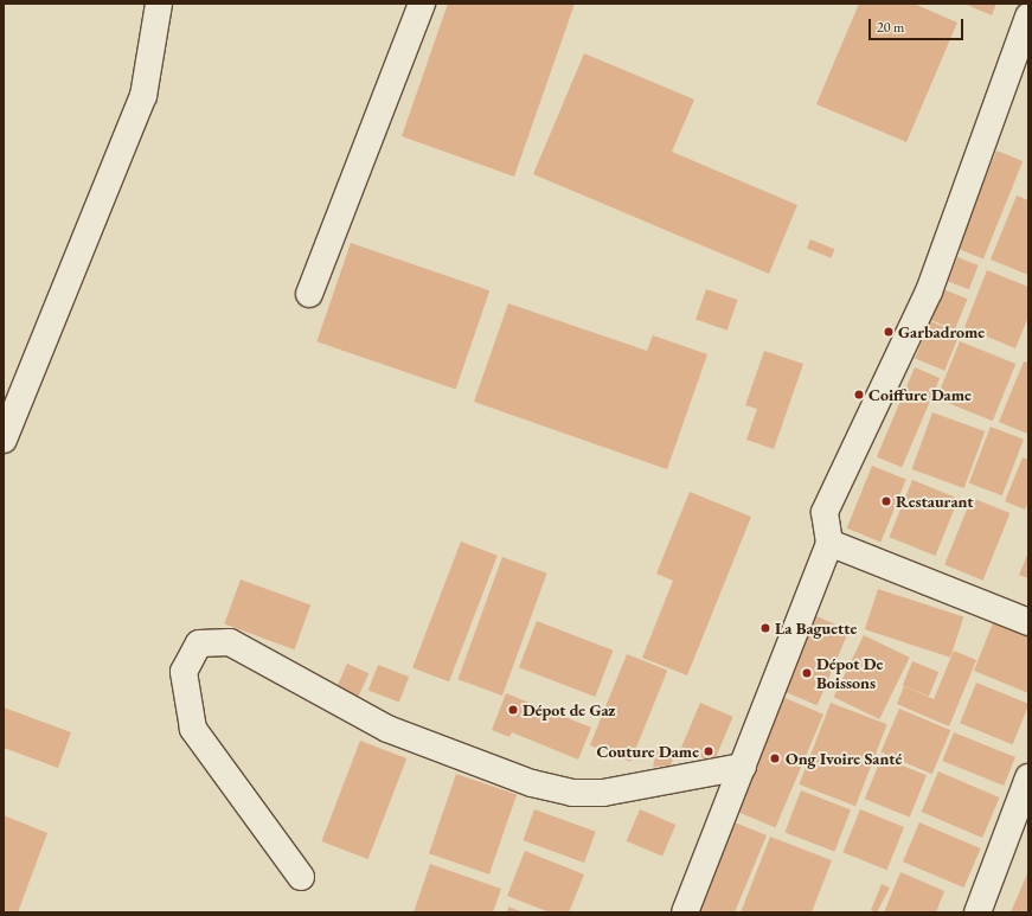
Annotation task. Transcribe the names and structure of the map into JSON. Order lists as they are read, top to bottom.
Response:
{
  "places": [
    "Garbadrome",
    "Coiffure Dame",
    "Restaurant",
    "La Baguette",
    "Dépot De Boissons",
    "Dépot de Gaz",
    "Couture Dame",
    "Ong Ivoire Santé"
  ],
  "scale_bar": "20 m"
}
